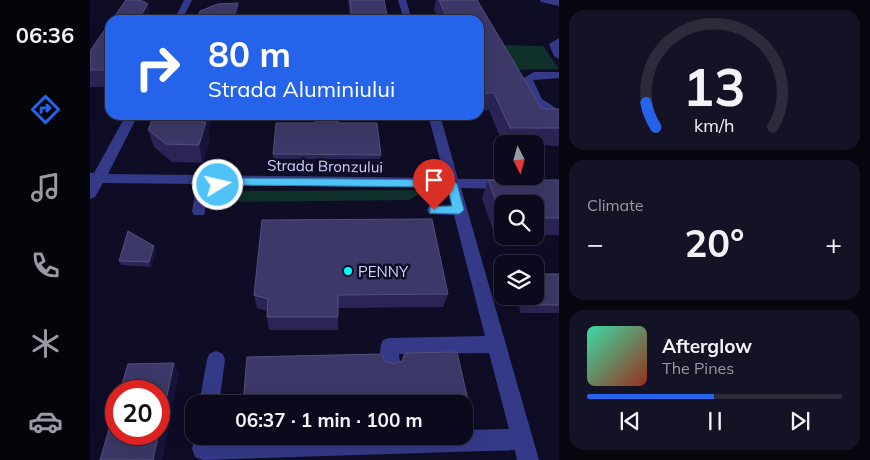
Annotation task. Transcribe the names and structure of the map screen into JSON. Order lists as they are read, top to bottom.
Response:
{
  "streets": {
    "street": ["Strada Bronzului"]
  },
  "places": ["PENNY"],
  "north": "bottom",
  "page": {
    "tabs": "06:36",
    "turn": ["80 m", "Strada Aluminiului"],
    "tile": "Climate",
    "heat": ["−", "20°", "+"],
    "song": ["Afterglow", "The Pines"],
    "limit": "20",
    "trip": "06:37 · 1 min · 100 m",
    "gauge": ["13", "km/h"]
  }
}
